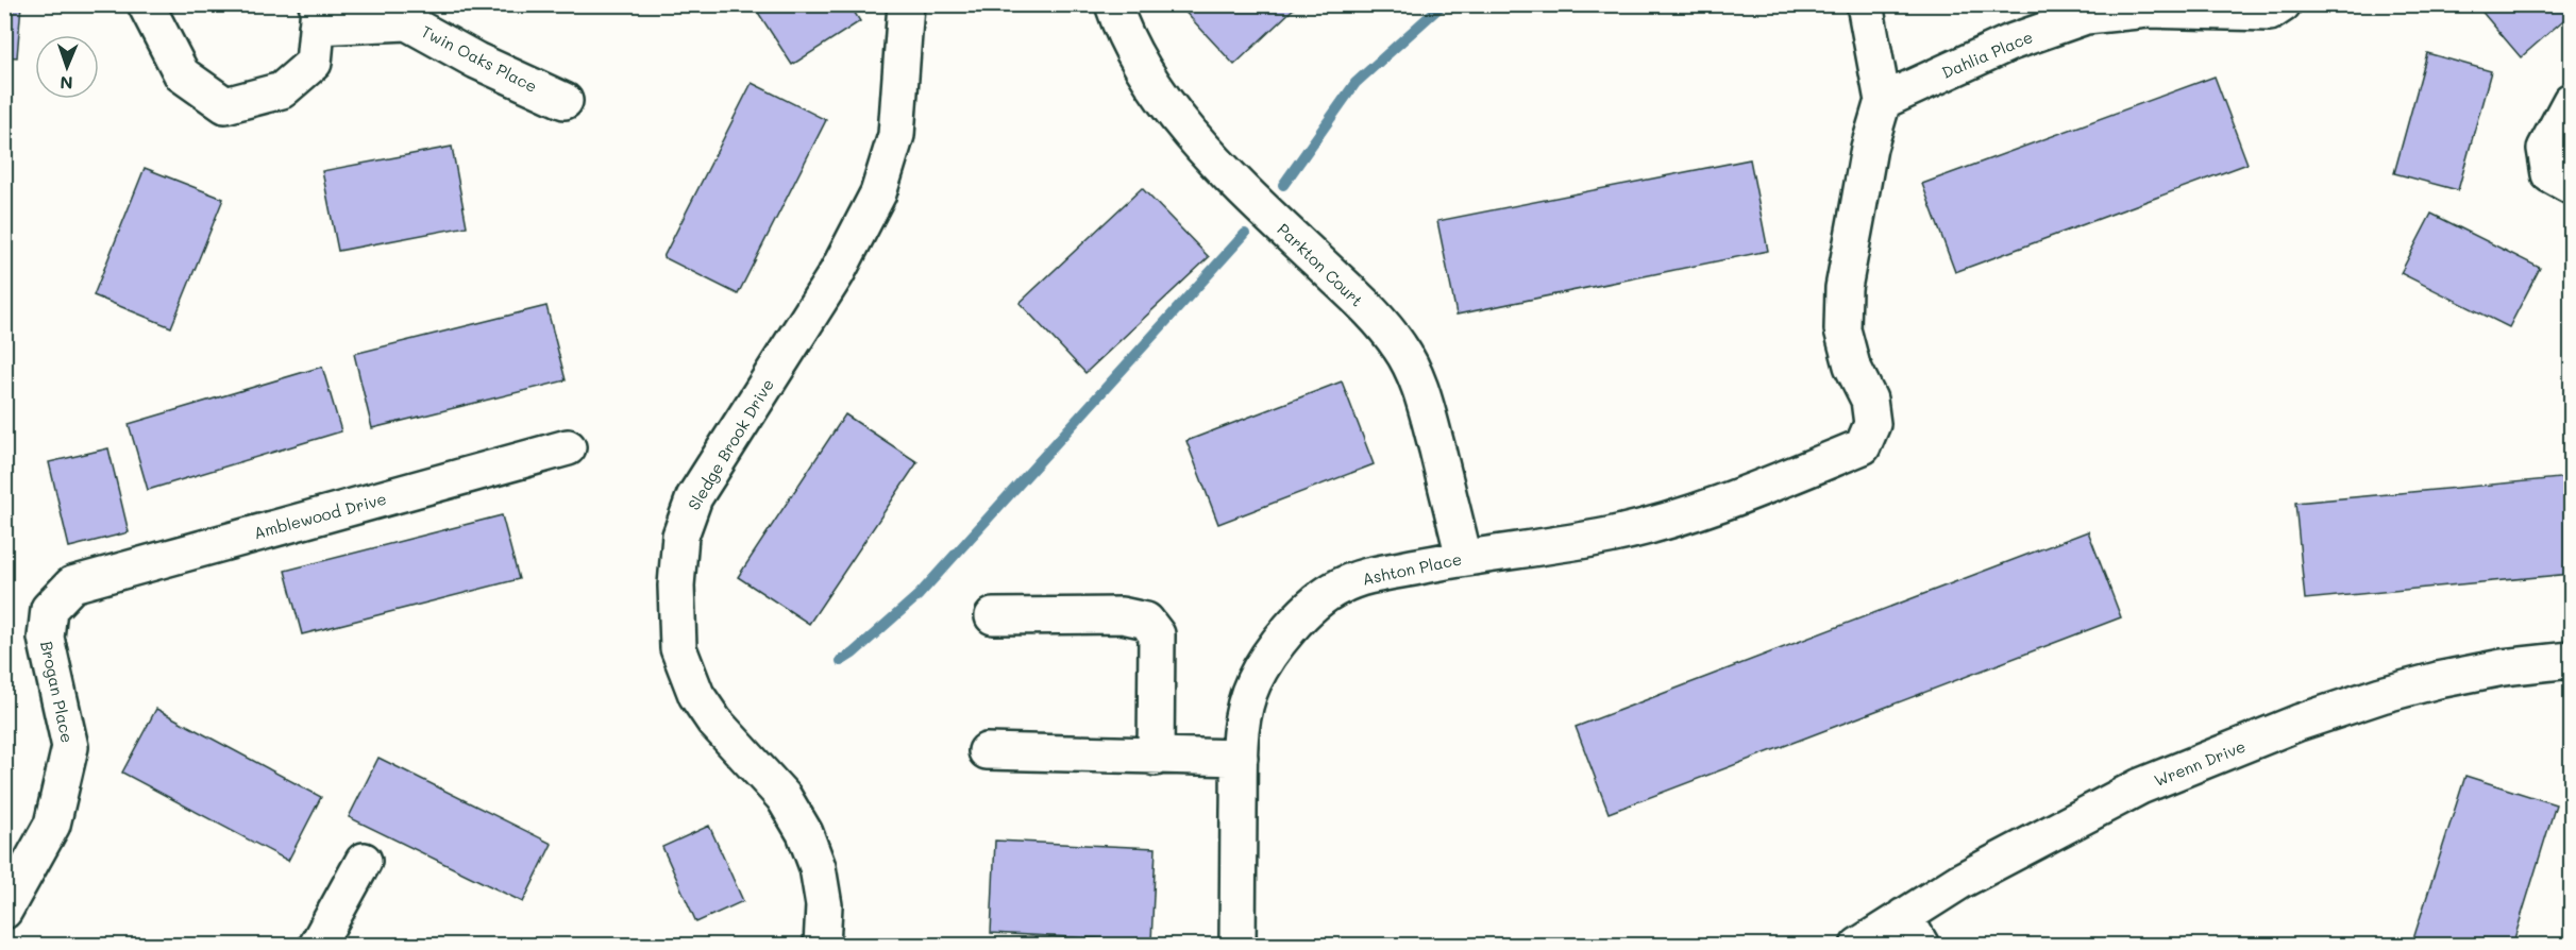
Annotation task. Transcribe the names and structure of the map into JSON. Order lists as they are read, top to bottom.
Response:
{
  "streets": {
    "street": [
      "Dahlia Place",
      "Twin Oaks Place",
      "Parkton Court",
      "Sledge Brook Drive",
      "Amblewood Drive",
      "Ashton Place",
      "Brogan Place",
      "Wrenn Drive"
    ]
  },
  "crossings": [
    ["Dahlia Place", "Ashton Place"],
    ["Parkton Court", "Ashton Place"],
    ["Amblewood Drive", "Brogan Place"]
  ],
  "north": "bottom"
}
